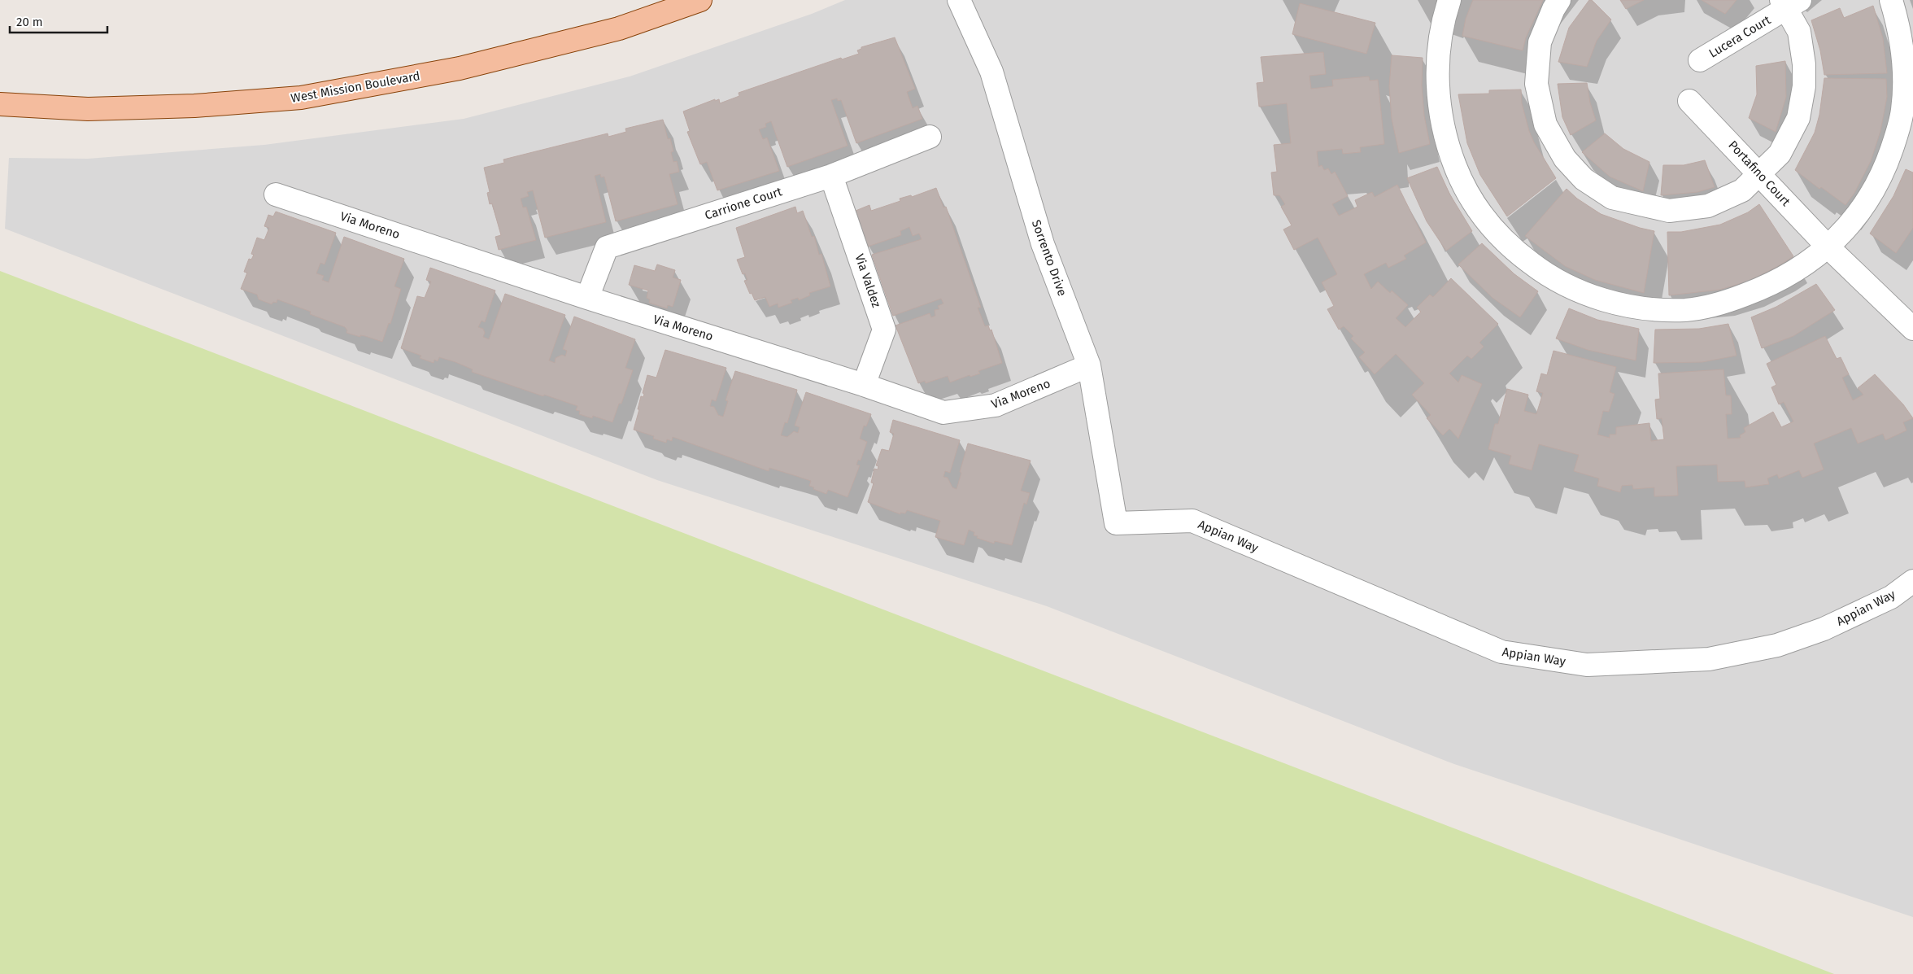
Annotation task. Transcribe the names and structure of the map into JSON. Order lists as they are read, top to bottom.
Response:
{
  "streets": {
    "main road": ["West Mission Boulevard"],
    "street": [
      "Lucera Court",
      "Portafino Court",
      "Carrione Court",
      "Via Moreno",
      "Sorrento Drive",
      "Via Valdez",
      "Appian Way"
    ]
  },
  "crossings": [
    ["Carrione Court", "Via Moreno"],
    ["Carrione Court", "Via Valdez"],
    ["Via Moreno", "Sorrento Drive"],
    ["Via Moreno", "Via Valdez"],
    ["Sorrento Drive", "Appian Way"]
  ],
  "scale_bar": "20 m"
}
